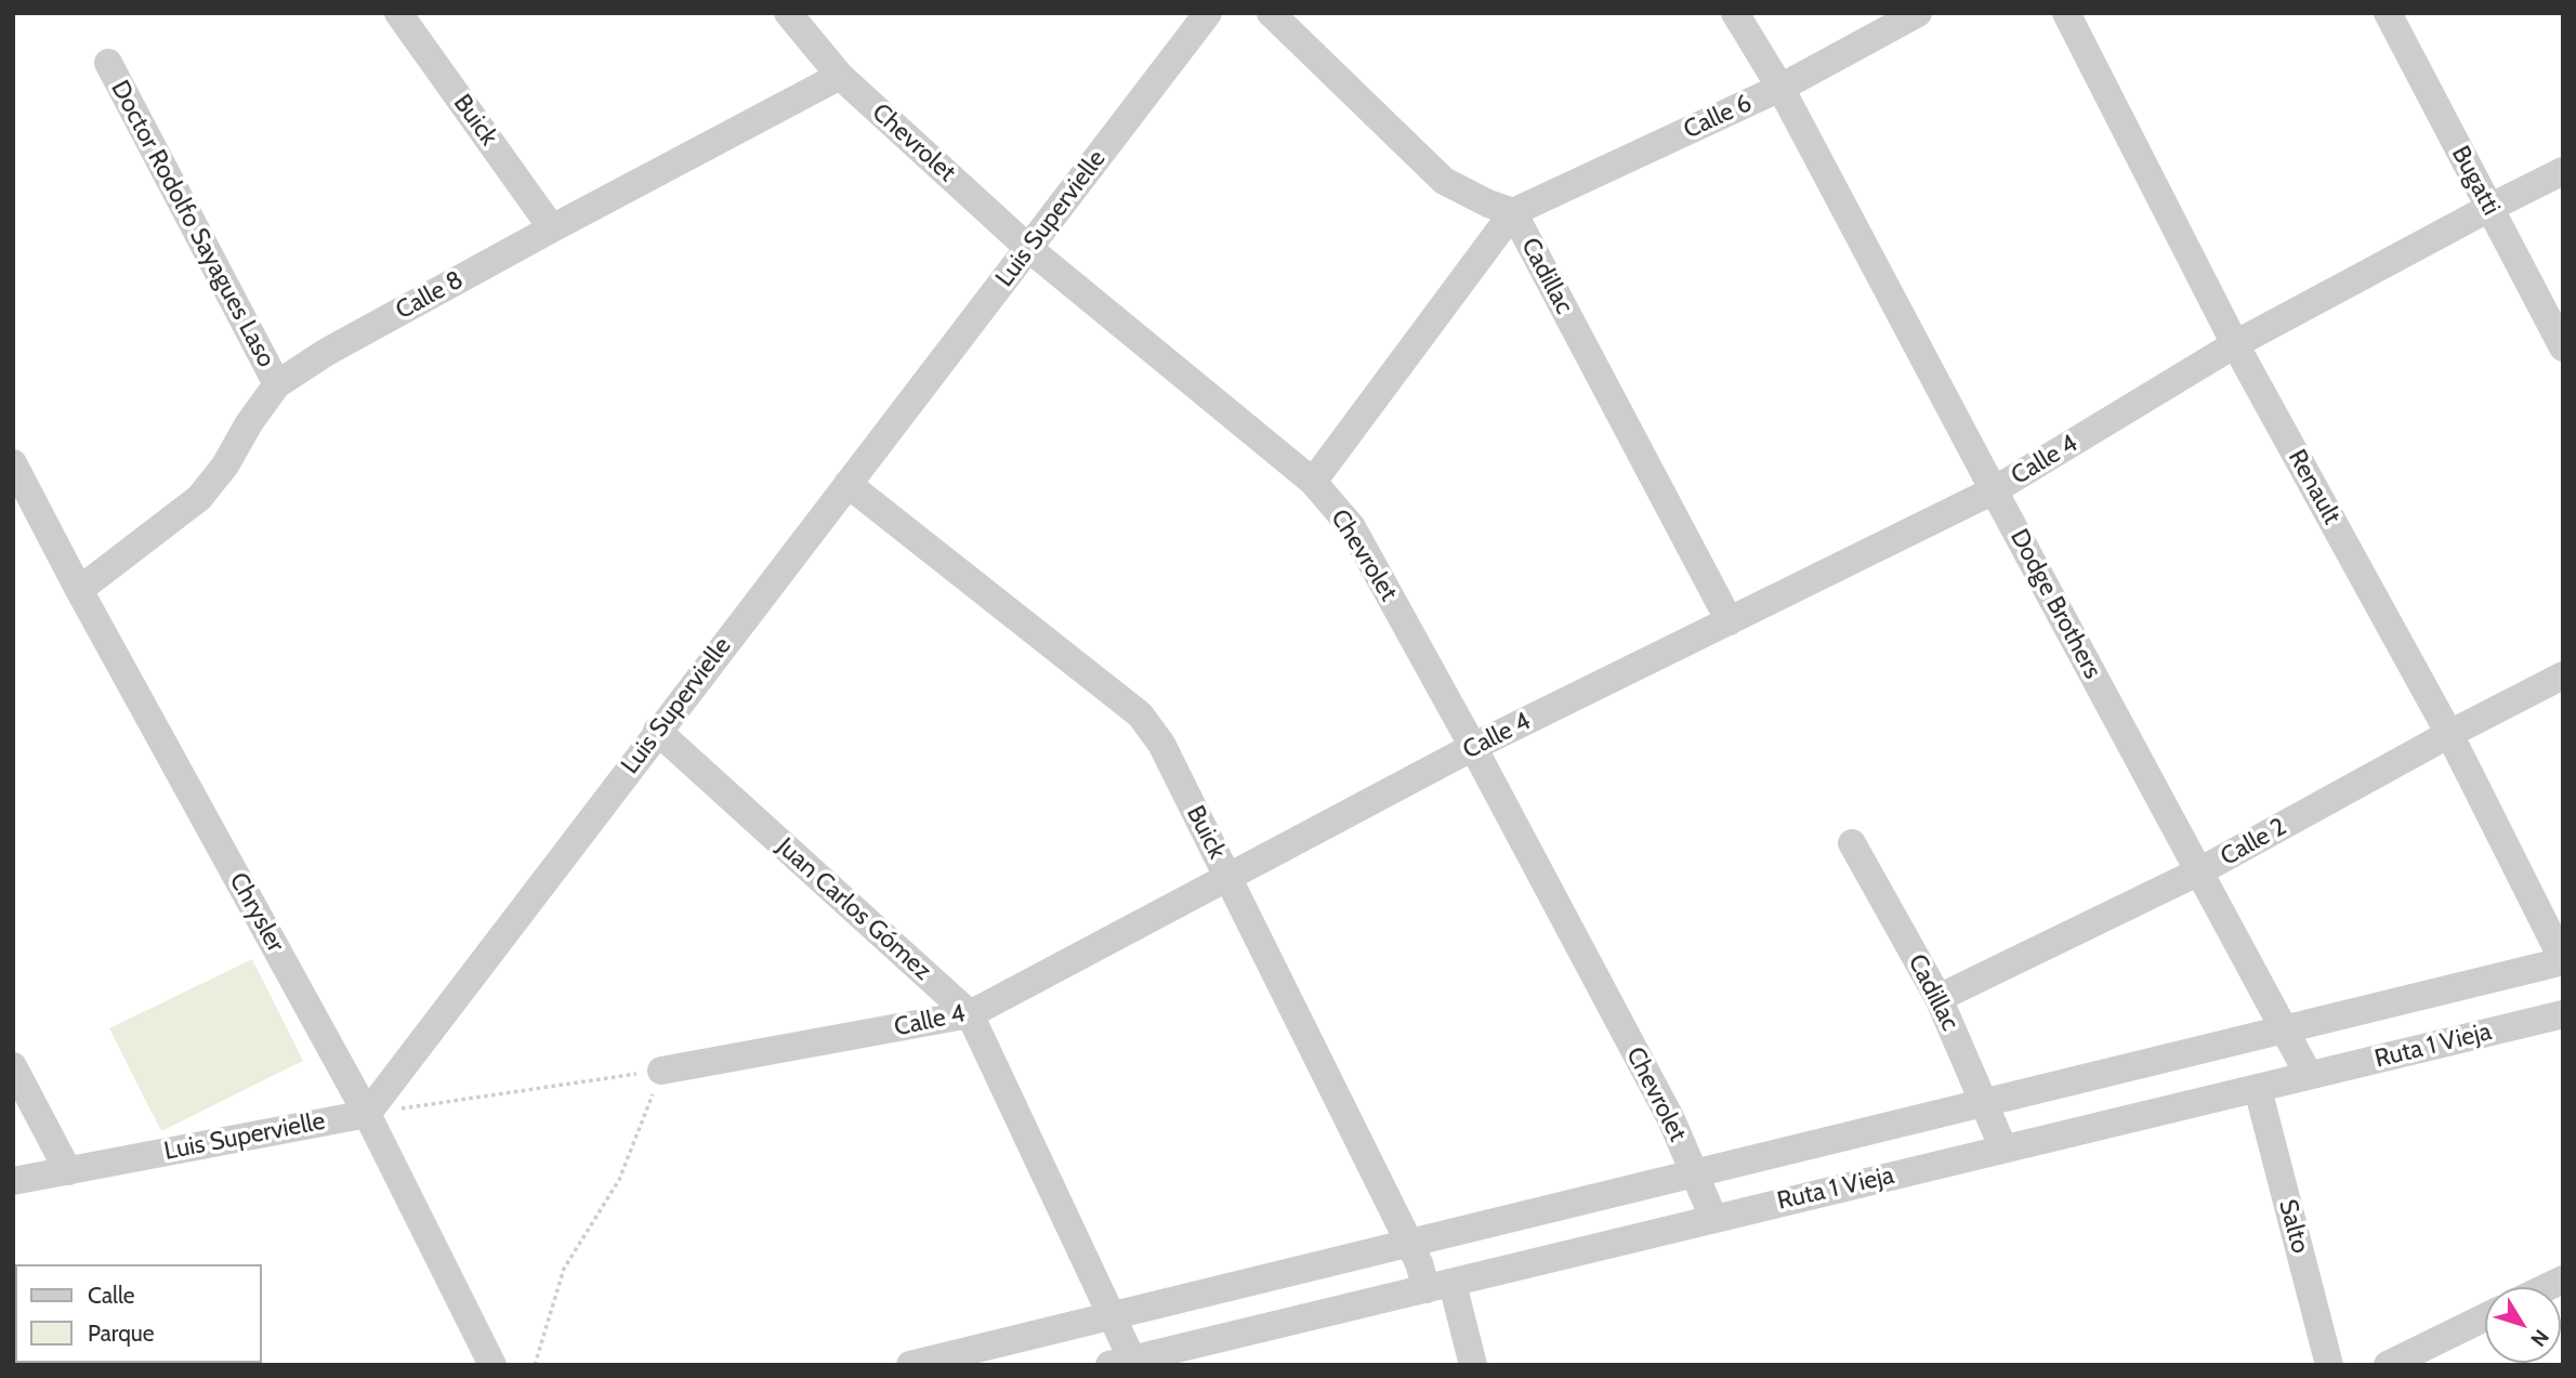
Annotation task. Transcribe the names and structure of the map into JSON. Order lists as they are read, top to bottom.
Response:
{
  "streets": {
    "street": [
      "Calle 6",
      "Buick",
      "Chevrolet",
      "Bugatti",
      "Luis Supervielle",
      "Doctor Rodolfo Sayagues Laso",
      "Cadillac",
      "Calle 8",
      "Calle 4",
      "Renault",
      "Dodge Brothers",
      "Calle 2",
      "Juan Carlos Gómez",
      "Chrysler",
      "Ruta 1 Vieja",
      "Salto"
    ]
  },
  "crossings": [
    ["Calle 6", "Cadillac"],
    ["Calle 6", "Dodge Brothers"],
    ["Buick", "Luis Supervielle"],
    ["Buick", "Calle 8"],
    ["Buick", "Calle 4"],
    ["Buick", "Ruta 1 Vieja"],
    ["Chevrolet", "Luis Supervielle"],
    ["Chevrolet", "Calle 8"],
    ["Chevrolet", "Calle 4"],
    ["Chevrolet", "Ruta 1 Vieja"],
    ["Bugatti", "Calle 4"],
    ["Luis Supervielle", "Juan Carlos Gómez"],
    ["Luis Supervielle", "Chrysler"],
    ["Doctor Rodolfo Sayagues Laso", "Calle 8"],
    ["Cadillac", "Calle 4"],
    ["Cadillac", "Calle 2"],
    ["Cadillac", "Ruta 1 Vieja"],
    ["Calle 8", "Chrysler"],
    ["Calle 4", "Renault"],
    ["Calle 4", "Dodge Brothers"],
    ["Calle 4", "Juan Carlos Gómez"],
    ["Renault", "Calle 2"],
    ["Dodge Brothers", "Calle 2"],
    ["Dodge Brothers", "Ruta 1 Vieja"],
    ["Juan Carlos Gómez", "Ruta 1 Vieja"],
    ["Ruta 1 Vieja", "Salto"]
  ],
  "legend": ["Calle", "Parque"],
  "north": "bottom right"
}
